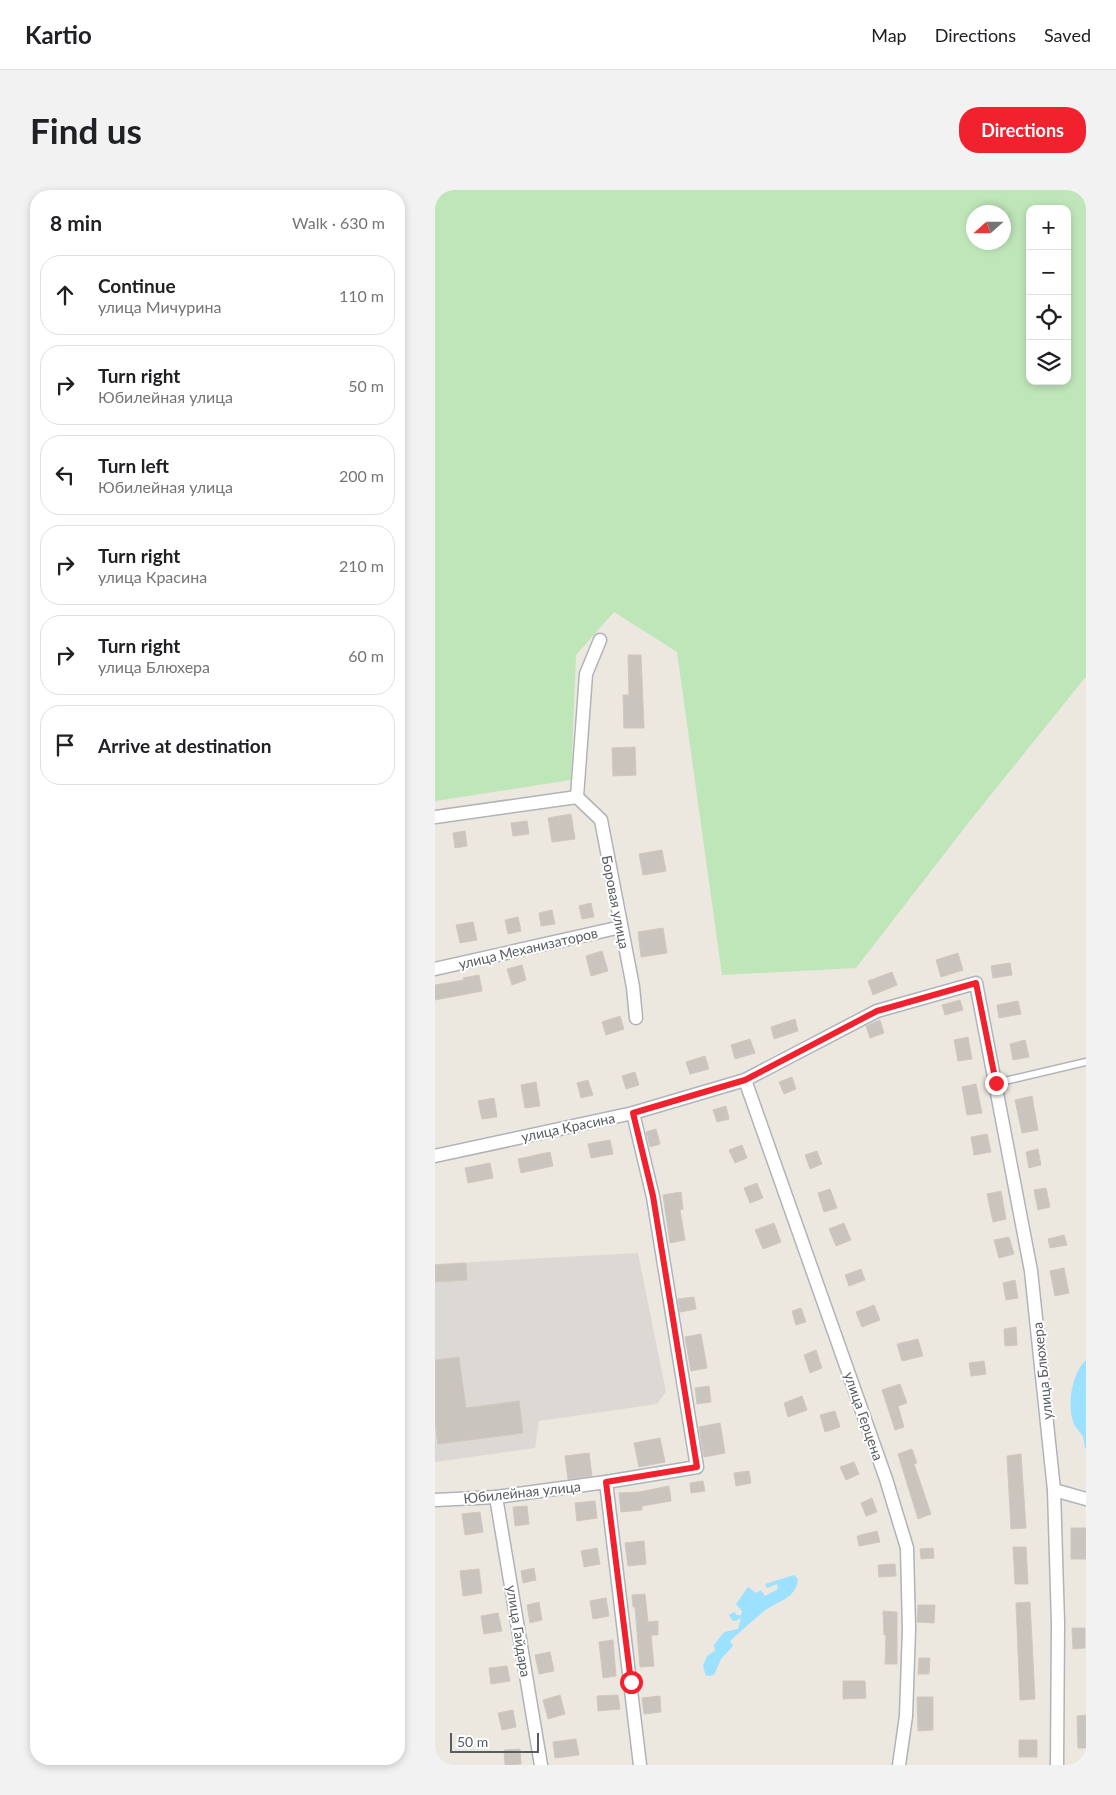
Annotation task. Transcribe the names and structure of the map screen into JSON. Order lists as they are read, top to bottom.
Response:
{
  "streets": {
    "street": [
      "Боровая улица",
      "улица Механизаторов",
      "улица Красина",
      "улица Блюхера",
      "улица Герцена",
      "Юбилейная улица",
      "улица Гайдара"
    ]
  },
  "crossings": [
    ["Боровая улица", "улица Механизаторов"],
    ["улица Красина", "улица Блюхера"],
    ["улица Красина", "улица Герцена"],
    ["улица Красина", "Юбилейная улица"],
    ["Юбилейная улица", "улица Гайдара"]
  ],
  "scale_bar": "50 m",
  "north": "left",
  "page": {
    "header": "Kartio",
    "nav": ["Map", "Directions", "Saved"],
    "buttons": "Directions",
    "title": "Find us",
    "heading": ["8 min", "Walk · 630 m"],
    "map_buttons": ["+", "−"],
    "list": [
      ["Continue", "улица Мичурина", "110 m"],
      ["Turn right", "Юбилейная улица", "50 m"],
      ["Turn left", "Юбилейная улица", "200 m"],
      ["Turn right", "улица Красина", "210 m"],
      ["Turn right", "улица Блюхера", "60 m"],
      "Arrive at destination"
    ],
    "scale": "50 m"
  }
}
